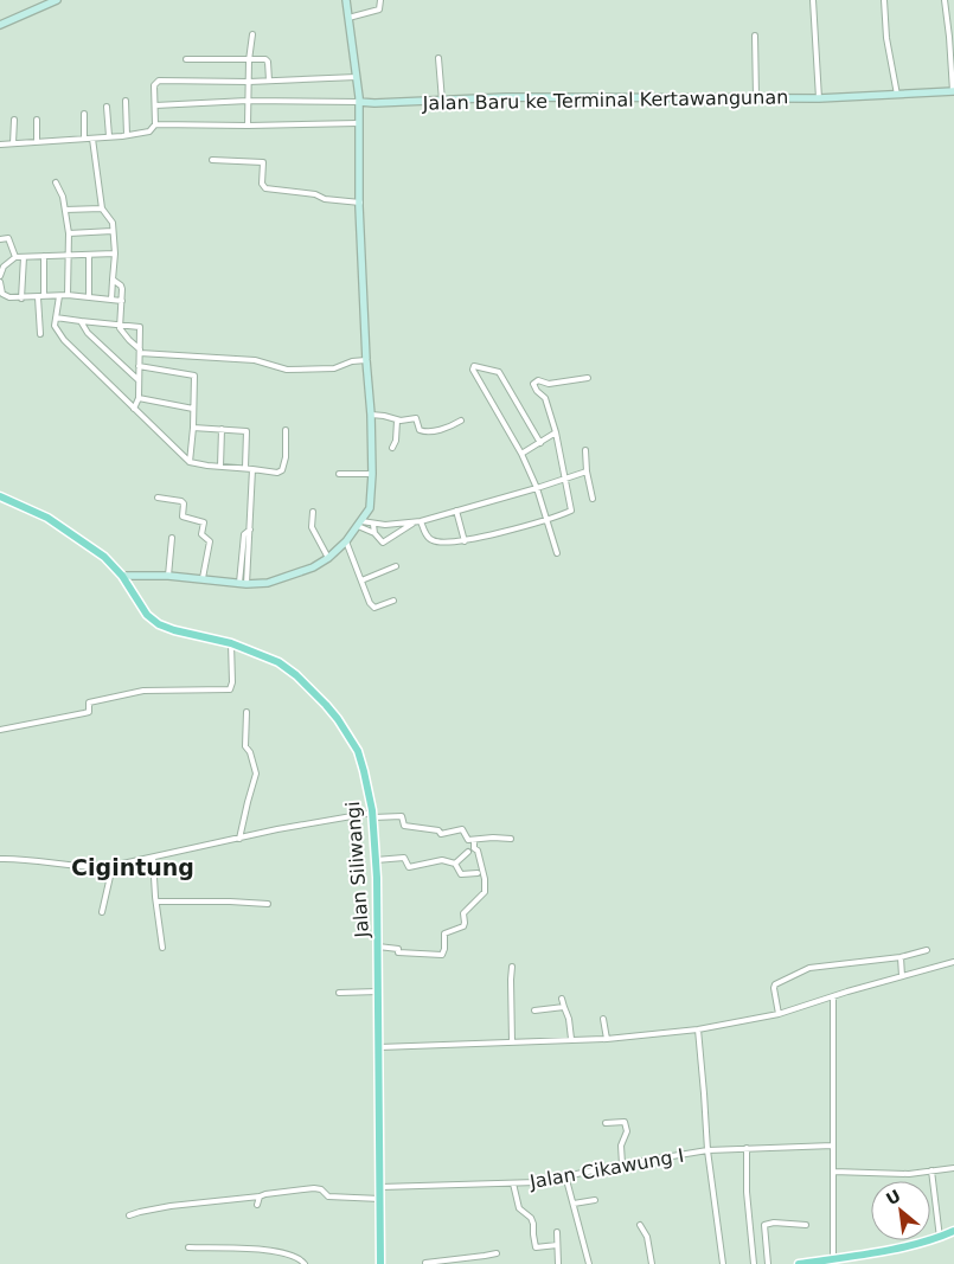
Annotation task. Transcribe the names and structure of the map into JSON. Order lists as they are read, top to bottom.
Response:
{
  "streets": {
    "main road": ["Jalan Baru ke Terminal Kertawangunan", "Jalan Siliwangi"],
    "street": ["Jalan Cikawung I"]
  },
  "crossings": [
    ["Jalan Siliwangi", "Jalan Cikawung I"]
  ],
  "districts": ["Cigintung"],
  "north": "top left"
}
